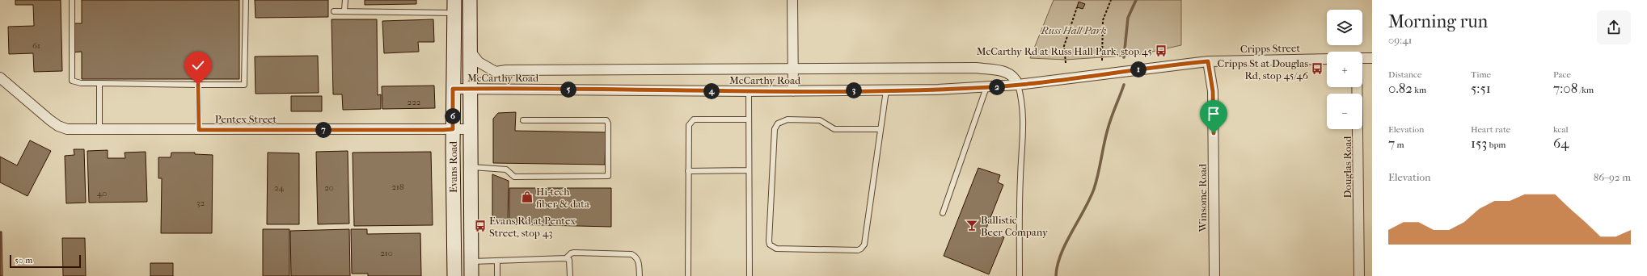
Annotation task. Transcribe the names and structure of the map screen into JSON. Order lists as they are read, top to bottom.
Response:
{
  "streets": {
    "main road": ["Evans Road"],
    "street": [
      "Cripps Street",
      "McCarthy Road",
      "Pentex Street",
      "Douglas Road",
      "Winsome Road"
    ]
  },
  "crossings": [
    ["Cripps Street", "McCarthy Road"],
    ["Cripps Street", "Winsome Road"],
    ["McCarthy Road", "Evans Road"],
    ["McCarthy Road", "Winsome Road"],
    ["Pentex Street", "Evans Road"]
  ],
  "parks": ["Russ Hall Park"],
  "places": {
    "bus stop": ["McCarthy Rd at Russ Hall Park, stop 45", "Cripps St at Douglas Rd, stop 45/46", "Evans Rd at Pentex Street, stop 43"],
    "shop": ["Hi-tech fiber & data"],
    "bar": ["Ballistic Beer Company"]
  },
  "house_numbers": [
    "61",
    "222",
    "218",
    "24",
    "20",
    "40",
    "32",
    "210"
  ],
  "scale_bar": "50 m",
  "page": {
    "heading": ["Morning run", "09:41"],
    "map_buttons": ["+", "−"],
    "stats": [
      ["Distance", "0.82 km"],
      ["Time", "5:51"],
      ["Pace", "7:08 /km"],
      ["Elevation", "7 m"],
      ["Heart rate", "153 bpm"],
      ["kcal", "64"]
    ],
    "pins": [
      "1",
      "2",
      "5",
      "3",
      "4",
      "6",
      "7"
    ],
    "chart": ["Elevation", "86–92 m"],
    "scale": "50 m"
  }
}
